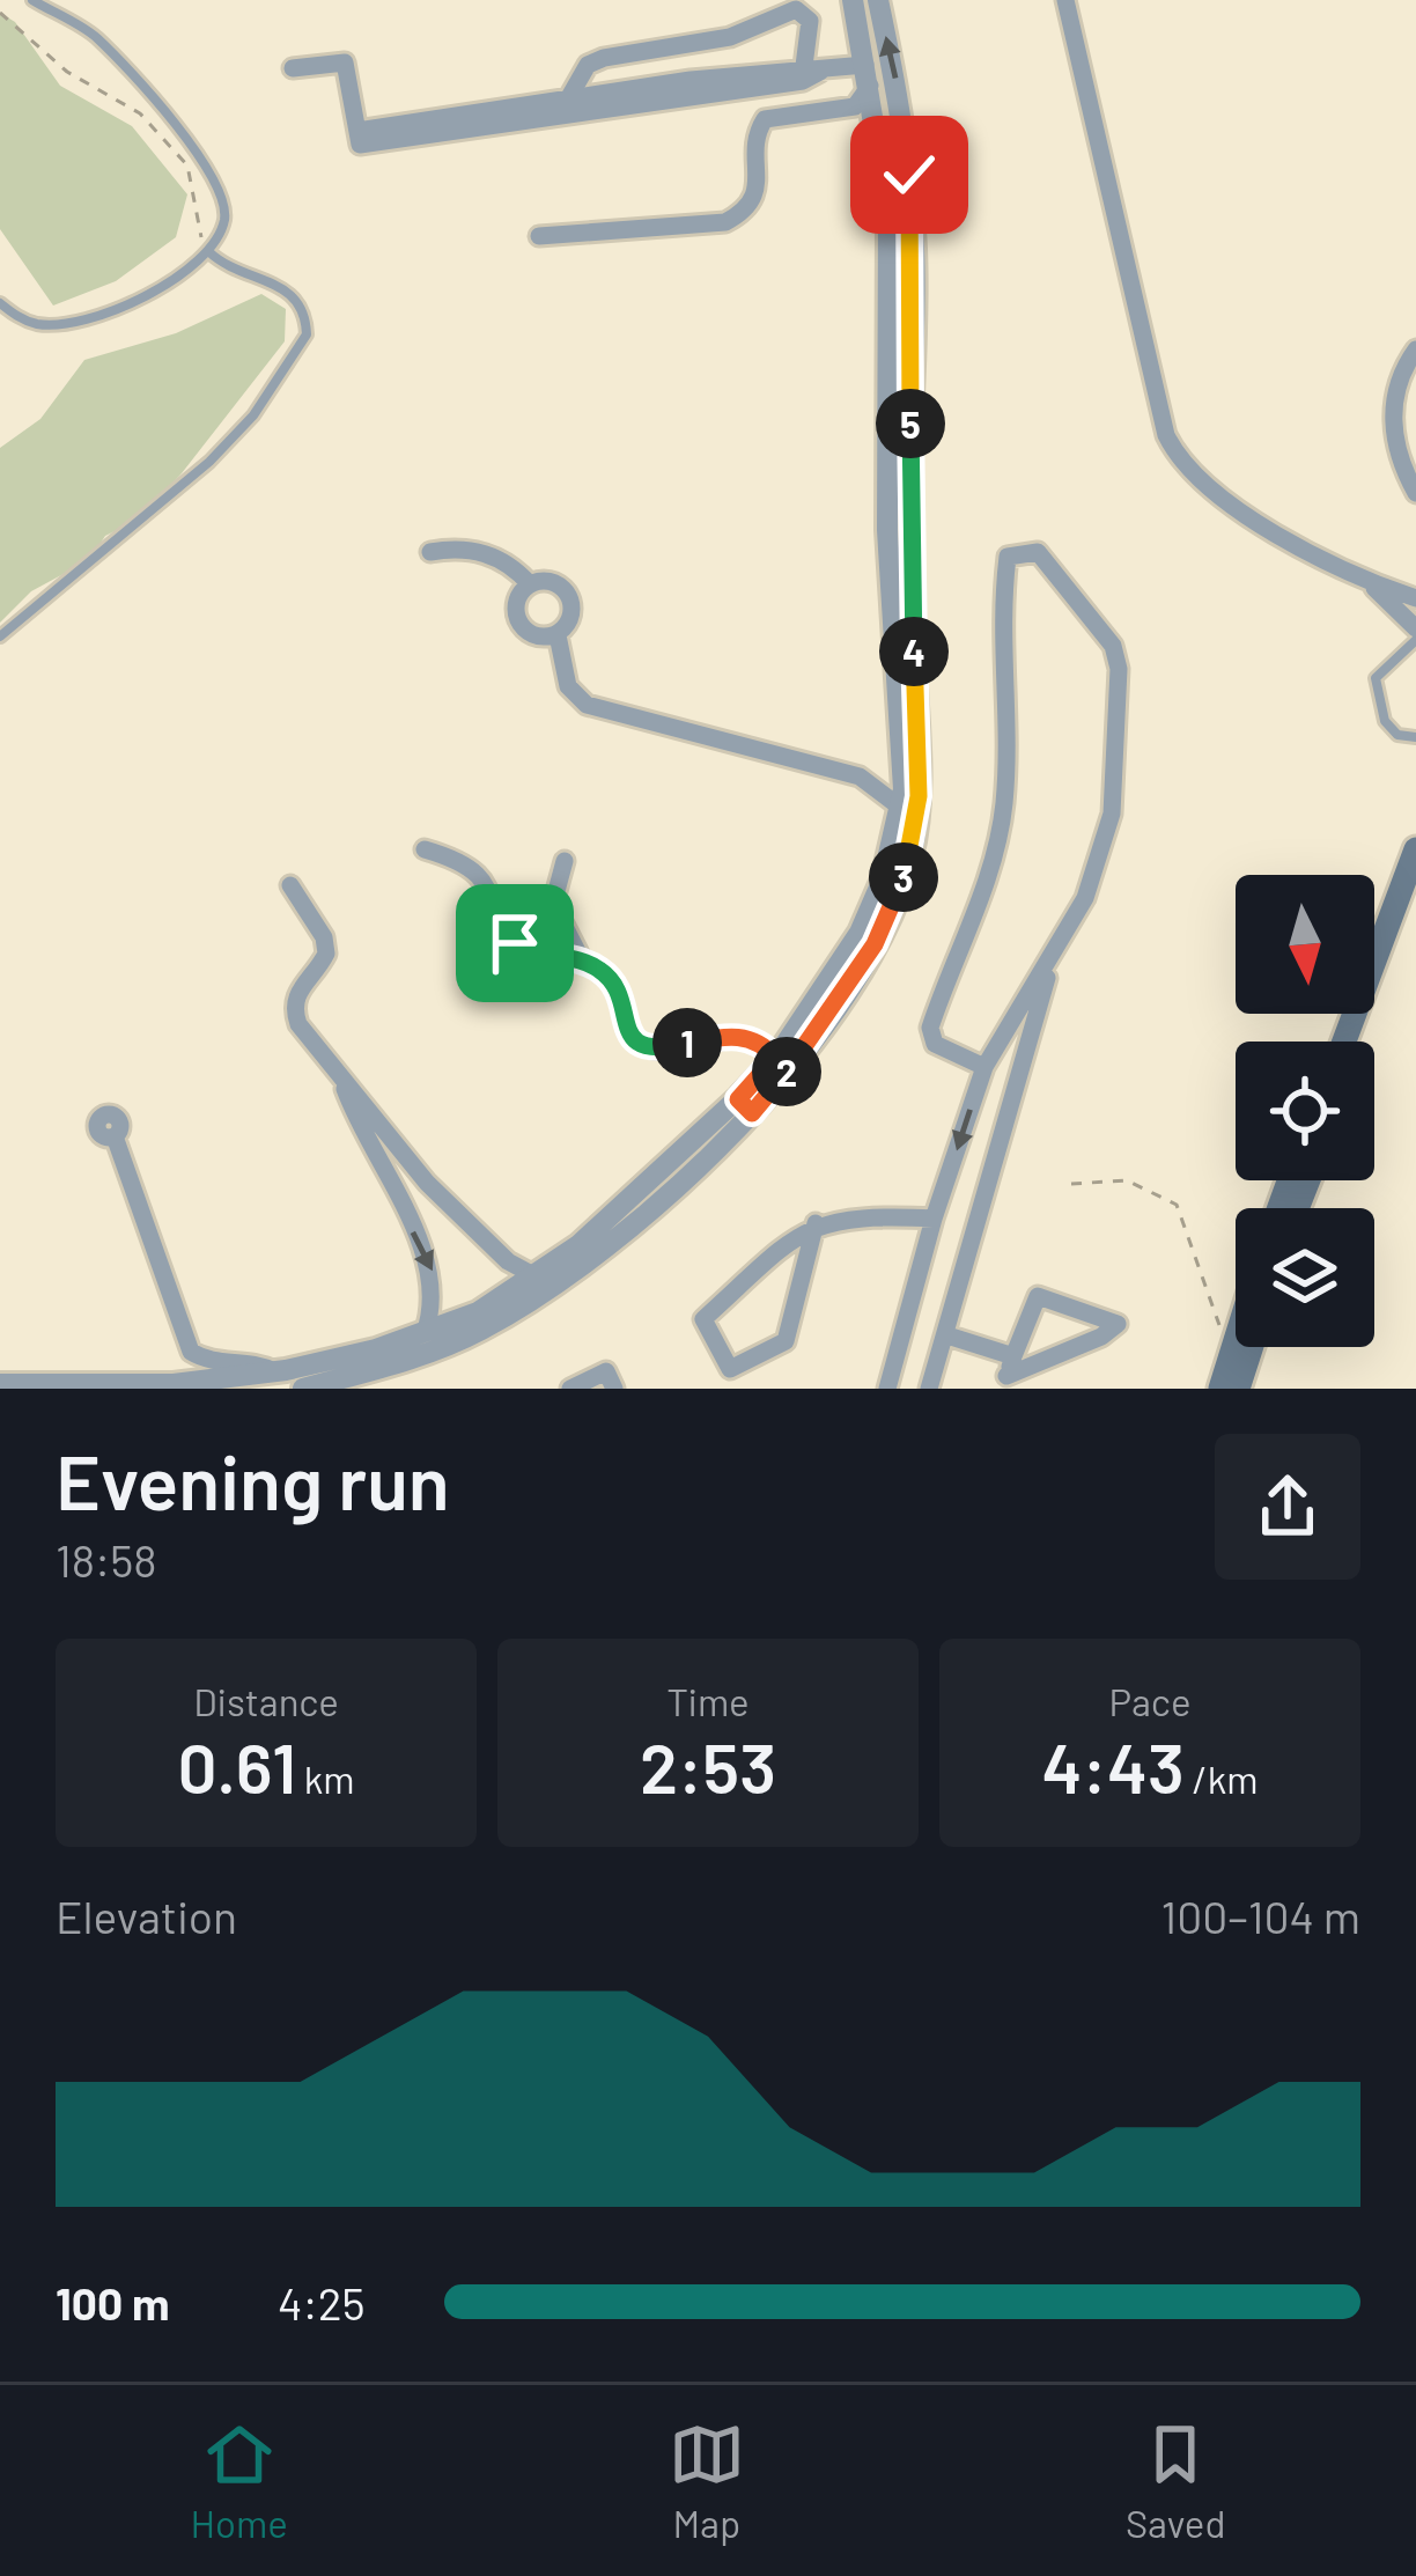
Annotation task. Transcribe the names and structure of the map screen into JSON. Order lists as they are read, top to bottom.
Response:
{
  "north": "bottom",
  "page": {
    "pins": [
      "5",
      "4",
      "3",
      "1",
      "2"
    ],
    "heading": ["Evening run", "18:58"],
    "stats": [
      ["Distance", "0.61 km"],
      ["Time", "2:53"],
      ["Pace", "4:43 /km"]
    ],
    "chart": ["Elevation", "100–104 m"],
    "list": [
      {
        "name": "100 m",
        "note": "4:25"
      }
    ],
    "tabs": ["Home", "Map", "Saved"]
  }
}
